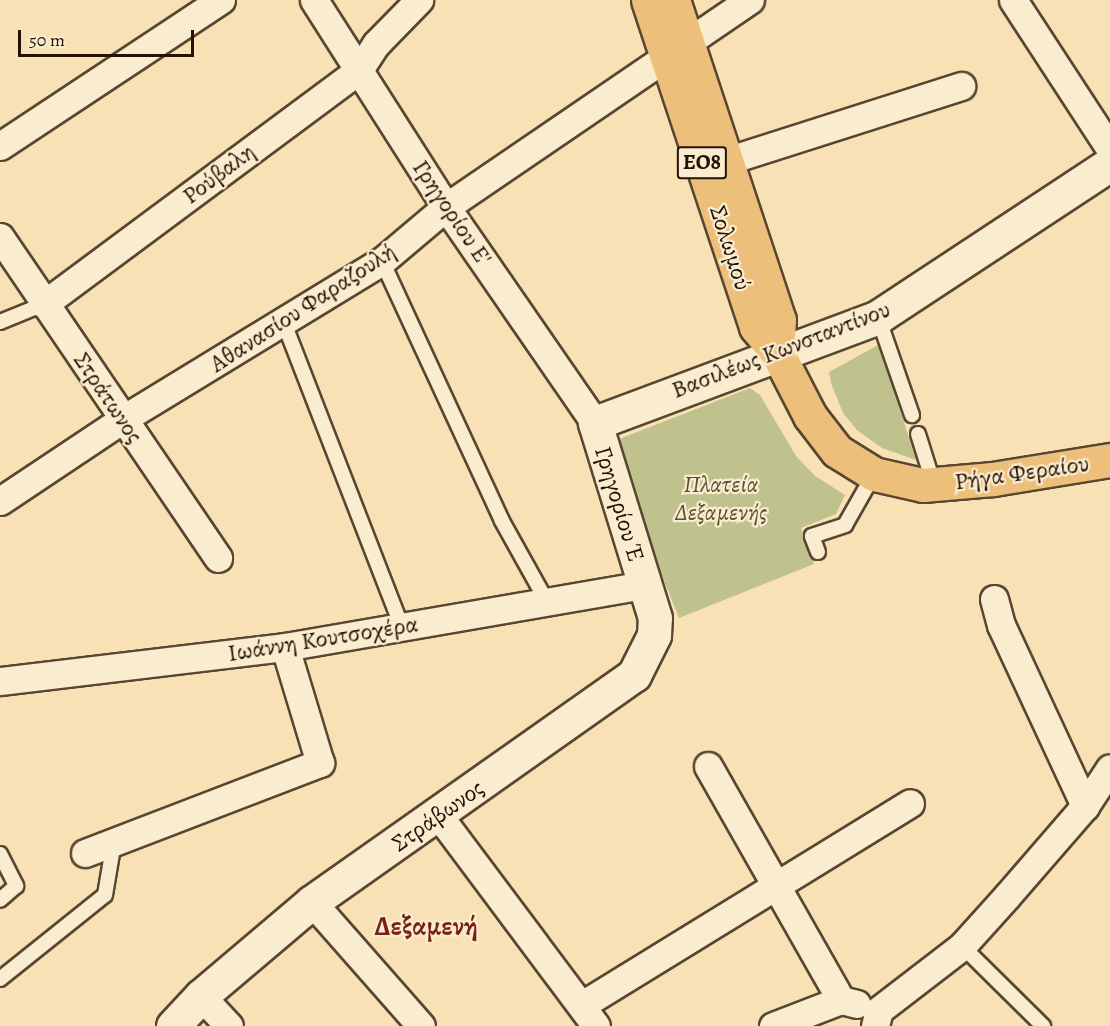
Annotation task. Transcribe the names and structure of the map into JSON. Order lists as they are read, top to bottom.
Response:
{
  "streets": {
    "main road": ["ΕΟ8", "Σολωμού", "Ρήγα Φεραίου"],
    "street": [
      "Ρούβαλη",
      "Γρηγορίου Ε'",
      "Αθανασίου Φαραζουλή",
      "Βασιλέως Κωνσταντίνου",
      "Στράτωνος",
      "Γρηγορίου Έ",
      "Ιωάννη Κουτσοχέρα",
      "Στράβωνος"
    ]
  },
  "crossings": [
    ["Ρούβαλη", "Γρηγορίου Ε'"],
    ["Ρούβαλη", "Στράτωνος"],
    ["Γρηγορίου Ε'", "Αθανασίου Φαραζουλή"],
    ["Γρηγορίου Ε'", "Βασιλέως Κωνσταντίνου"],
    ["Γρηγορίου Ε'", "Γρηγορίου Έ"],
    ["Σολωμού", "Αθανασίου Φαραζουλή"],
    ["Σολωμού", "Βασιλέως Κωνσταντίνου"],
    ["Σολωμού", "Ρήγα Φεραίου"],
    ["Αθανασίου Φαραζουλή", "Στράτωνος"],
    ["Βασιλέως Κωνσταντίνου", "Γρηγορίου Έ"],
    ["Γρηγορίου Έ", "Ιωάννη Κουτσοχέρα"],
    ["Γρηγορίου Έ", "Στράβωνος"],
    ["Ιωάννη Κουτσοχέρα", "Στράβωνος"]
  ],
  "districts": ["Δεξαμενή"],
  "parks": ["Πλατεία Δεξαμενής"],
  "scale_bar": "50 m"
}
